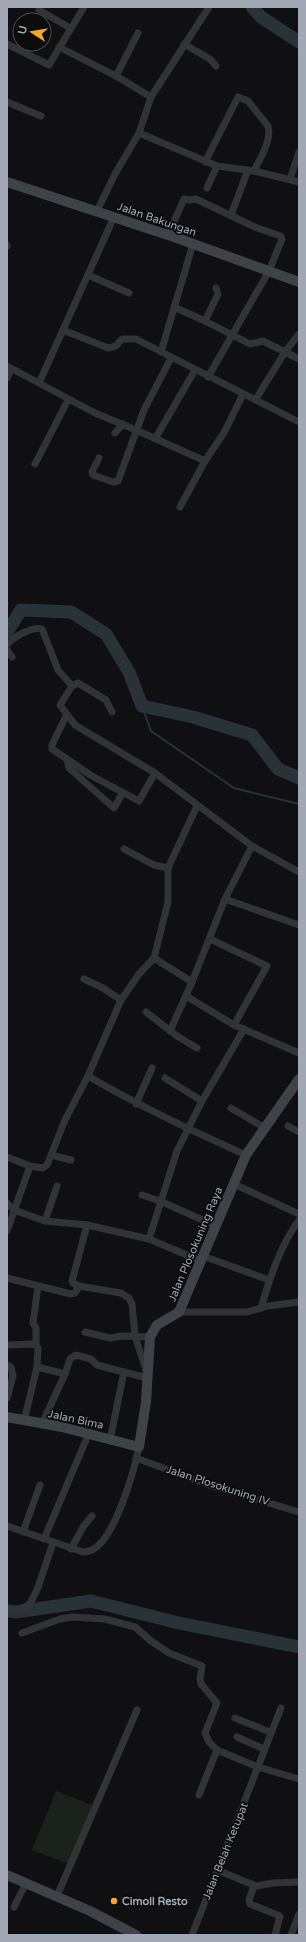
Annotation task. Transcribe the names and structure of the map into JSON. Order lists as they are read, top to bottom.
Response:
{
  "streets": {
    "street": [
      "Jalan Bakungan",
      "Jalan Plosokuning Raya",
      "Jalan Bima",
      "Jalan Plosokuning IV",
      "Jalan Belah Ketupat"
    ]
  },
  "places": ["Cimoll Resto"],
  "north": "left"
}
